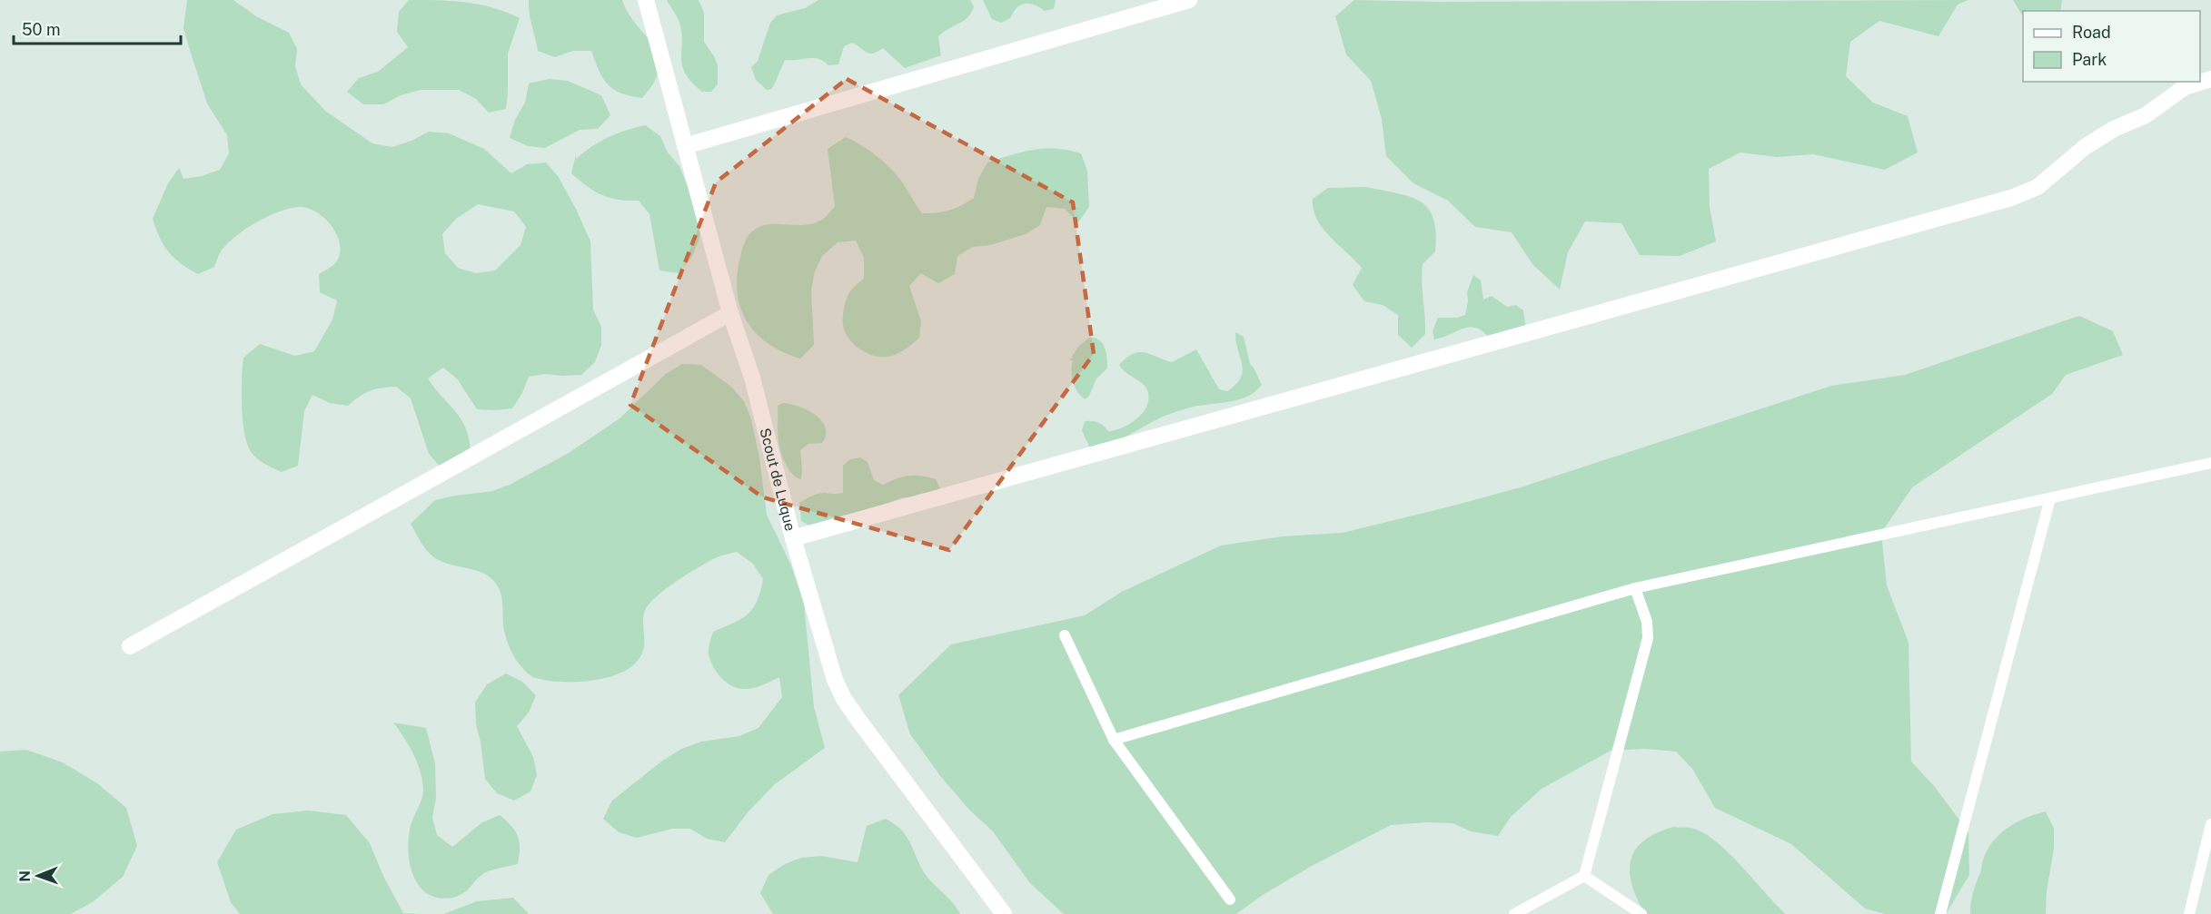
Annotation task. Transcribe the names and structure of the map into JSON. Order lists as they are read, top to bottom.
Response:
{
  "streets": {
    "street": ["Scout de Luque"]
  },
  "legend": ["Road", "Park"],
  "scale_bar": "50 m",
  "north": "left"
}
